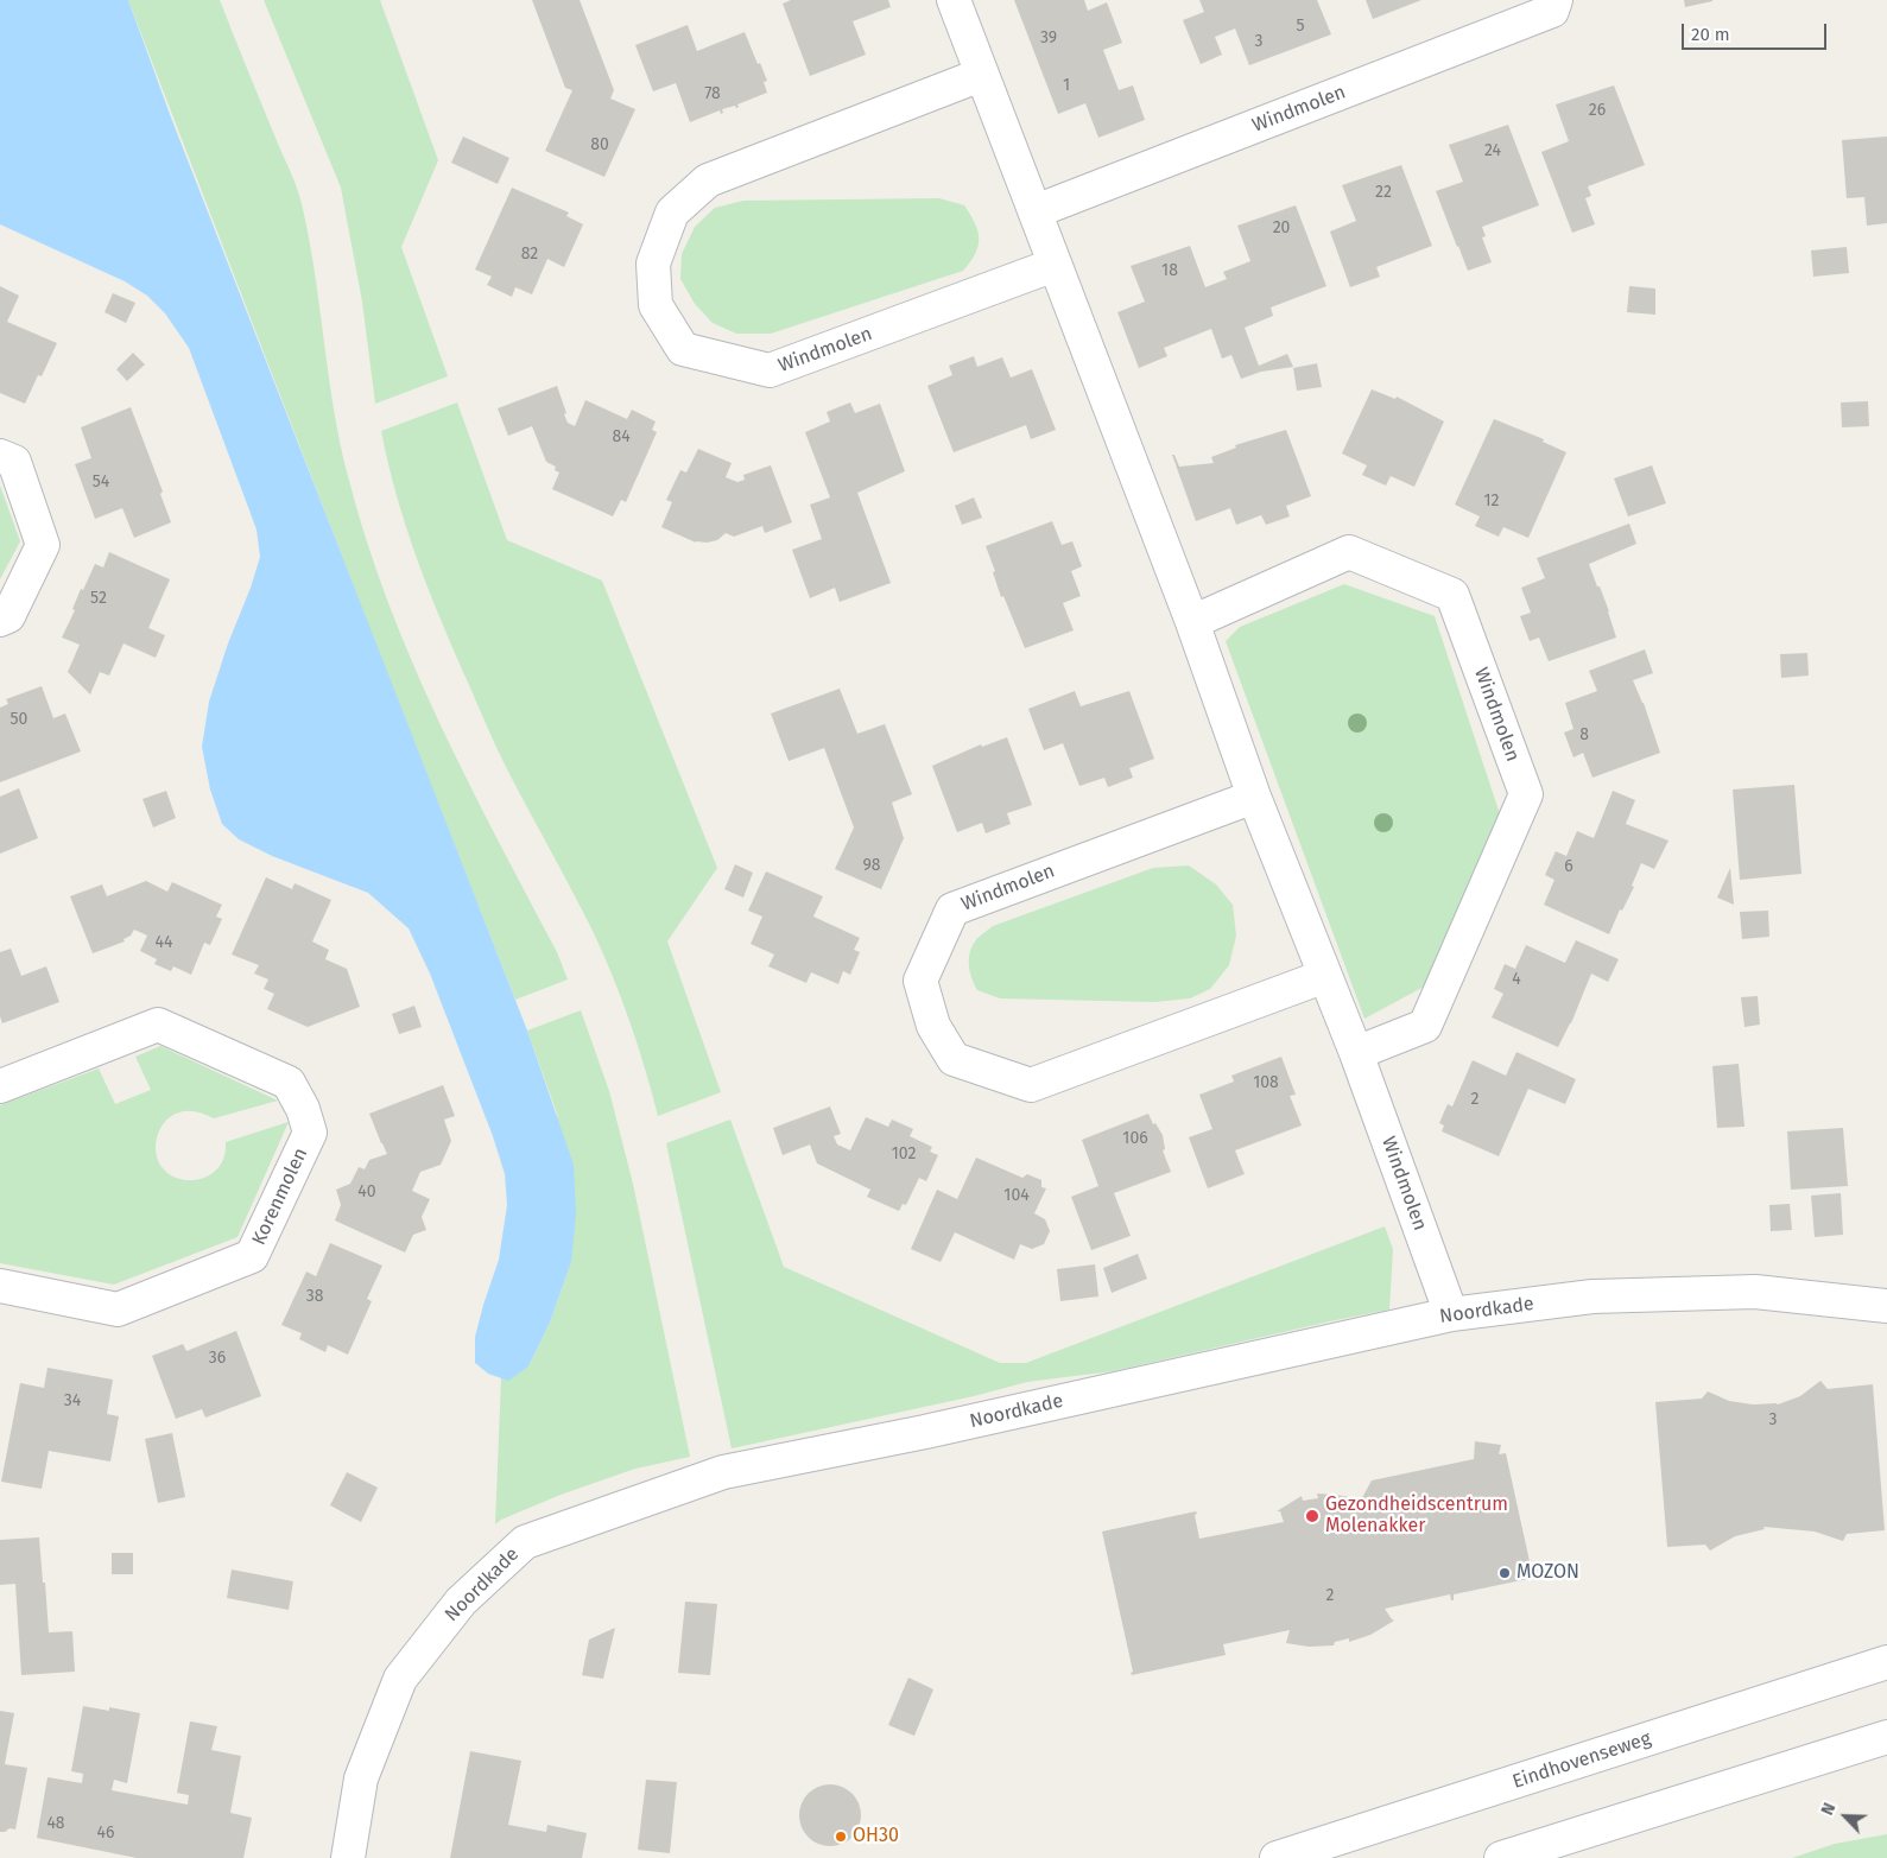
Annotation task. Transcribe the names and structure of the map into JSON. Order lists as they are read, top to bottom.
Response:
{
  "streets": {
    "street": [
      "Windmolen",
      "Korenmolen",
      "Noordkade",
      "Eindhovenseweg"
    ]
  },
  "crossings": [
    ["Windmolen", "Noordkade"]
  ],
  "places": ["Gezondheidscentrum Molenakker", "MOZON", "OH30"],
  "house_numbers": [
    "5",
    "39",
    "3",
    "1",
    "78",
    "26",
    "80",
    "24",
    "22",
    "20",
    "82",
    "18",
    "84",
    "54",
    "12",
    "52",
    "50",
    "8",
    "98",
    "6",
    "44",
    "4",
    "108",
    "2",
    "106",
    "102",
    "40",
    "104",
    "38",
    "36",
    "34",
    "3",
    "2",
    "48",
    "46"
  ],
  "scale_bar": "20 m",
  "north": "top left"
}
